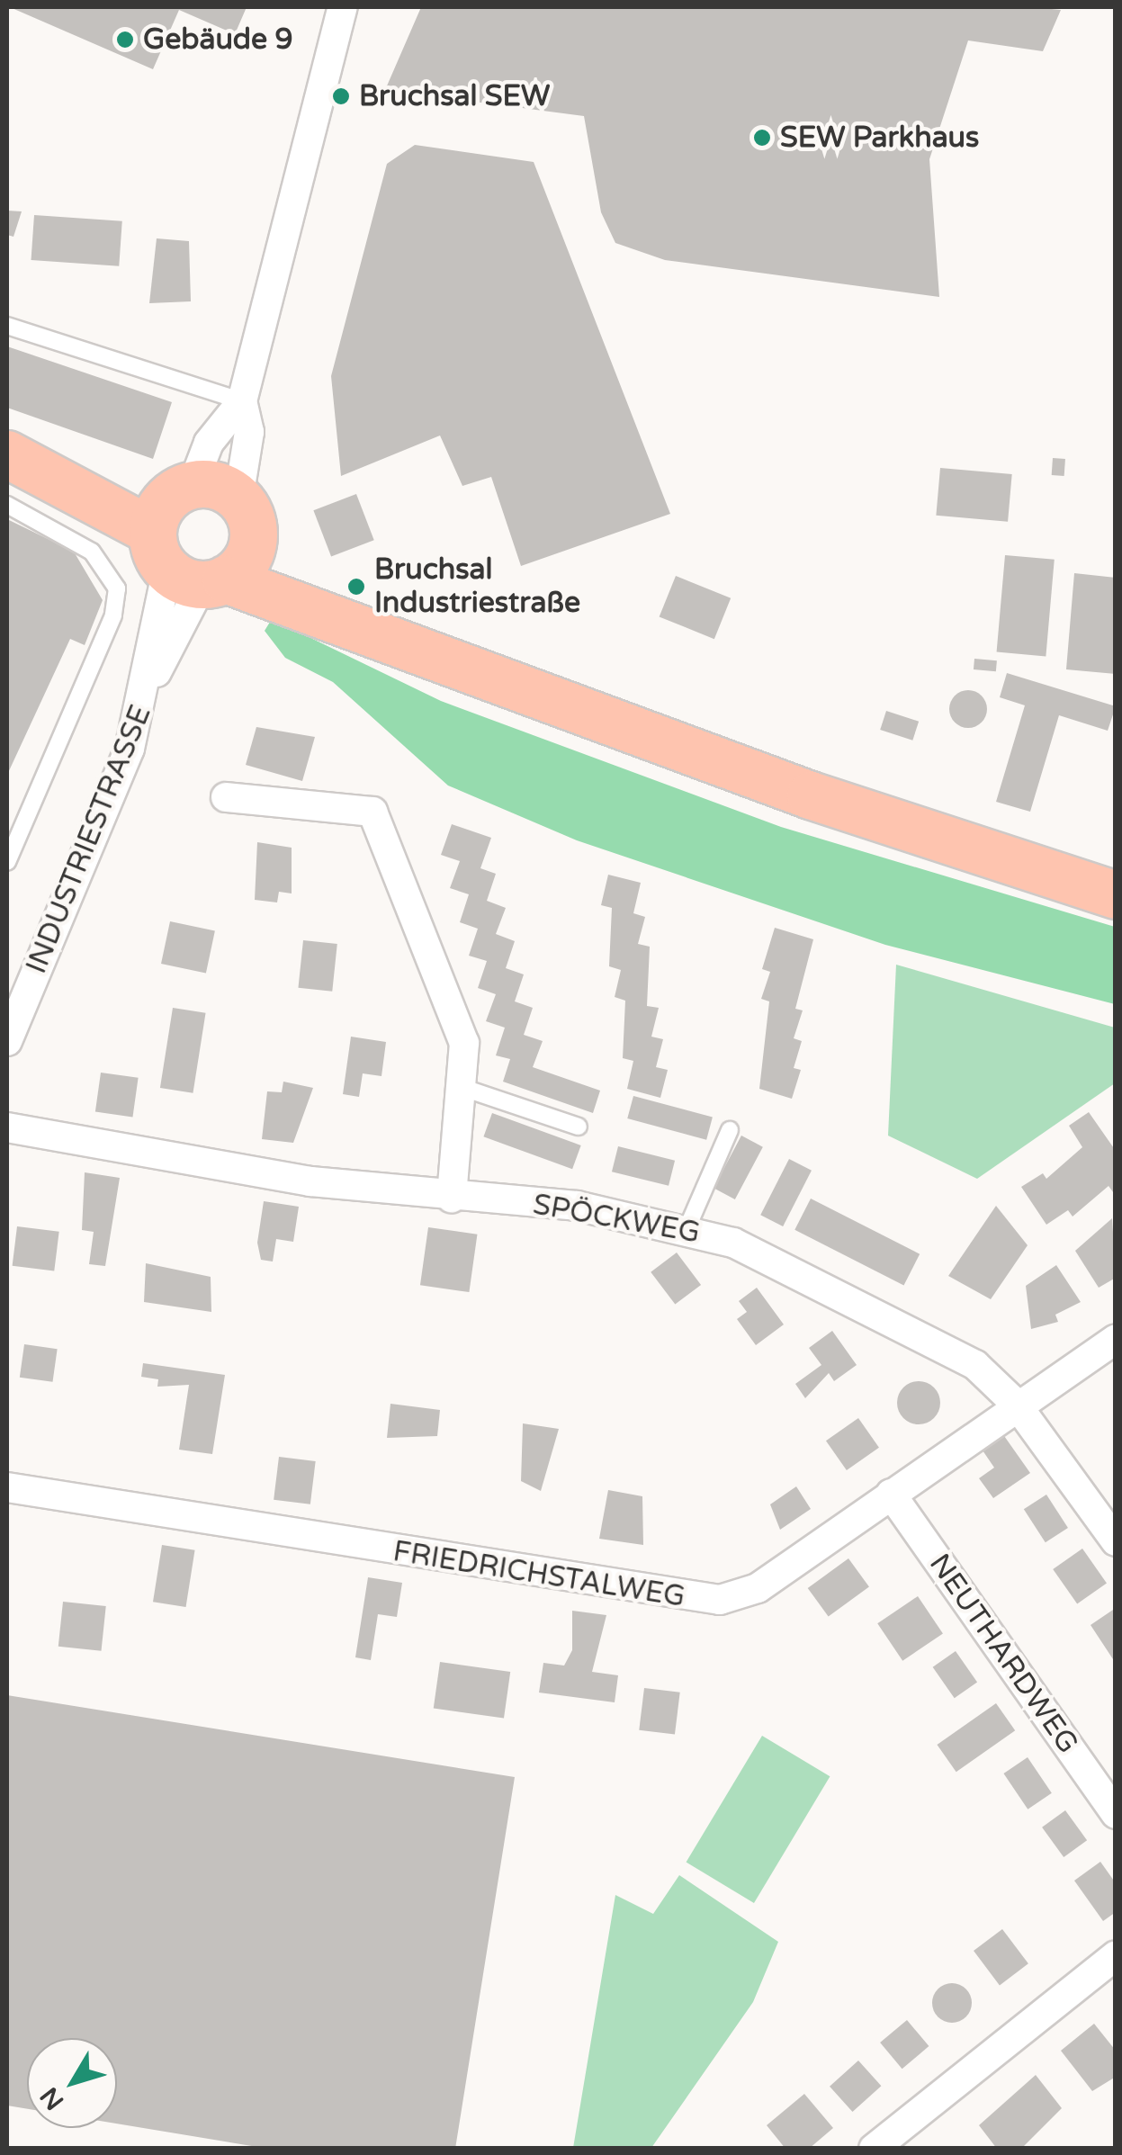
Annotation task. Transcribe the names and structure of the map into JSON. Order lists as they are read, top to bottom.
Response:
{
  "streets": {
    "street": [
      "INDUSTRIESTRASSE",
      "SPÖCKWEG",
      "FRIEDRICHSTALWEG",
      "NEUTHARDWEG"
    ]
  },
  "crossings": [
    ["SPÖCKWEG", "FRIEDRICHSTALWEG"],
    ["FRIEDRICHSTALWEG", "NEUTHARDWEG"]
  ],
  "places": [
    "Gebäude 9",
    "Bruchsal SEW",
    "SEW Parkhaus",
    "Bruchsal Industriestraße"
  ],
  "north": "bottom left"
}
